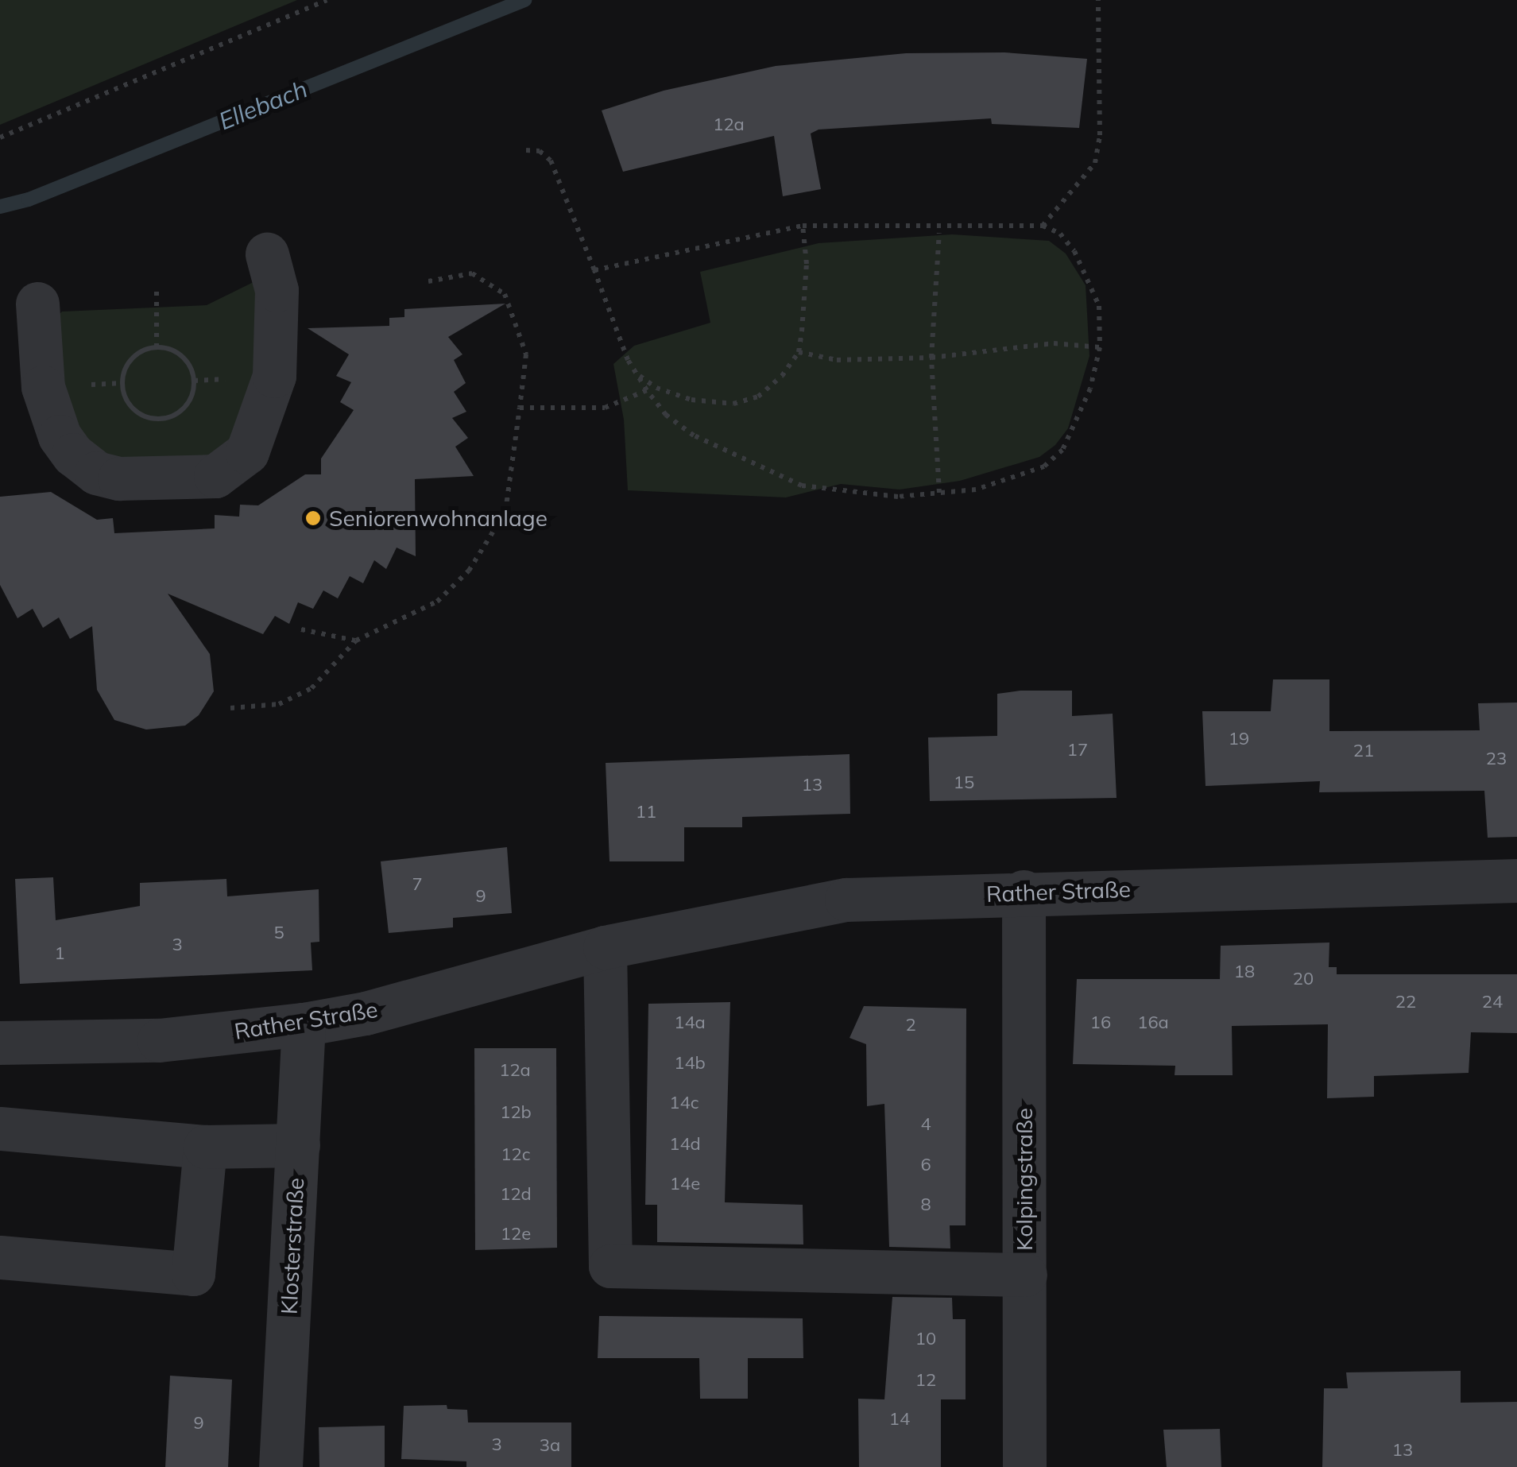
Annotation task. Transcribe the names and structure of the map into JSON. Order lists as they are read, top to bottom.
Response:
{
  "streets": {
    "street": ["Rather Straße", "Kolpingstraße", "Klosterstraße"]
  },
  "crossings": [
    ["Rather Straße", "Kolpingstraße"],
    ["Rather Straße", "Klosterstraße"]
  ],
  "water": ["Ellebach"],
  "places": ["Seniorenwohnanlage"],
  "house_numbers": [
    "12a",
    "19",
    "17",
    "21",
    "23",
    "15",
    "13",
    "11",
    "7",
    "9",
    "5",
    "3",
    "1",
    "18",
    "20",
    "22",
    "24",
    "14a",
    "16",
    "16a",
    "2",
    "14b",
    "12a",
    "14c",
    "12b",
    "4",
    "14d",
    "12c",
    "6",
    "14e",
    "12d",
    "8",
    "12e",
    "10",
    "12",
    "14",
    "9",
    "3",
    "3a",
    "13"
  ]
}
